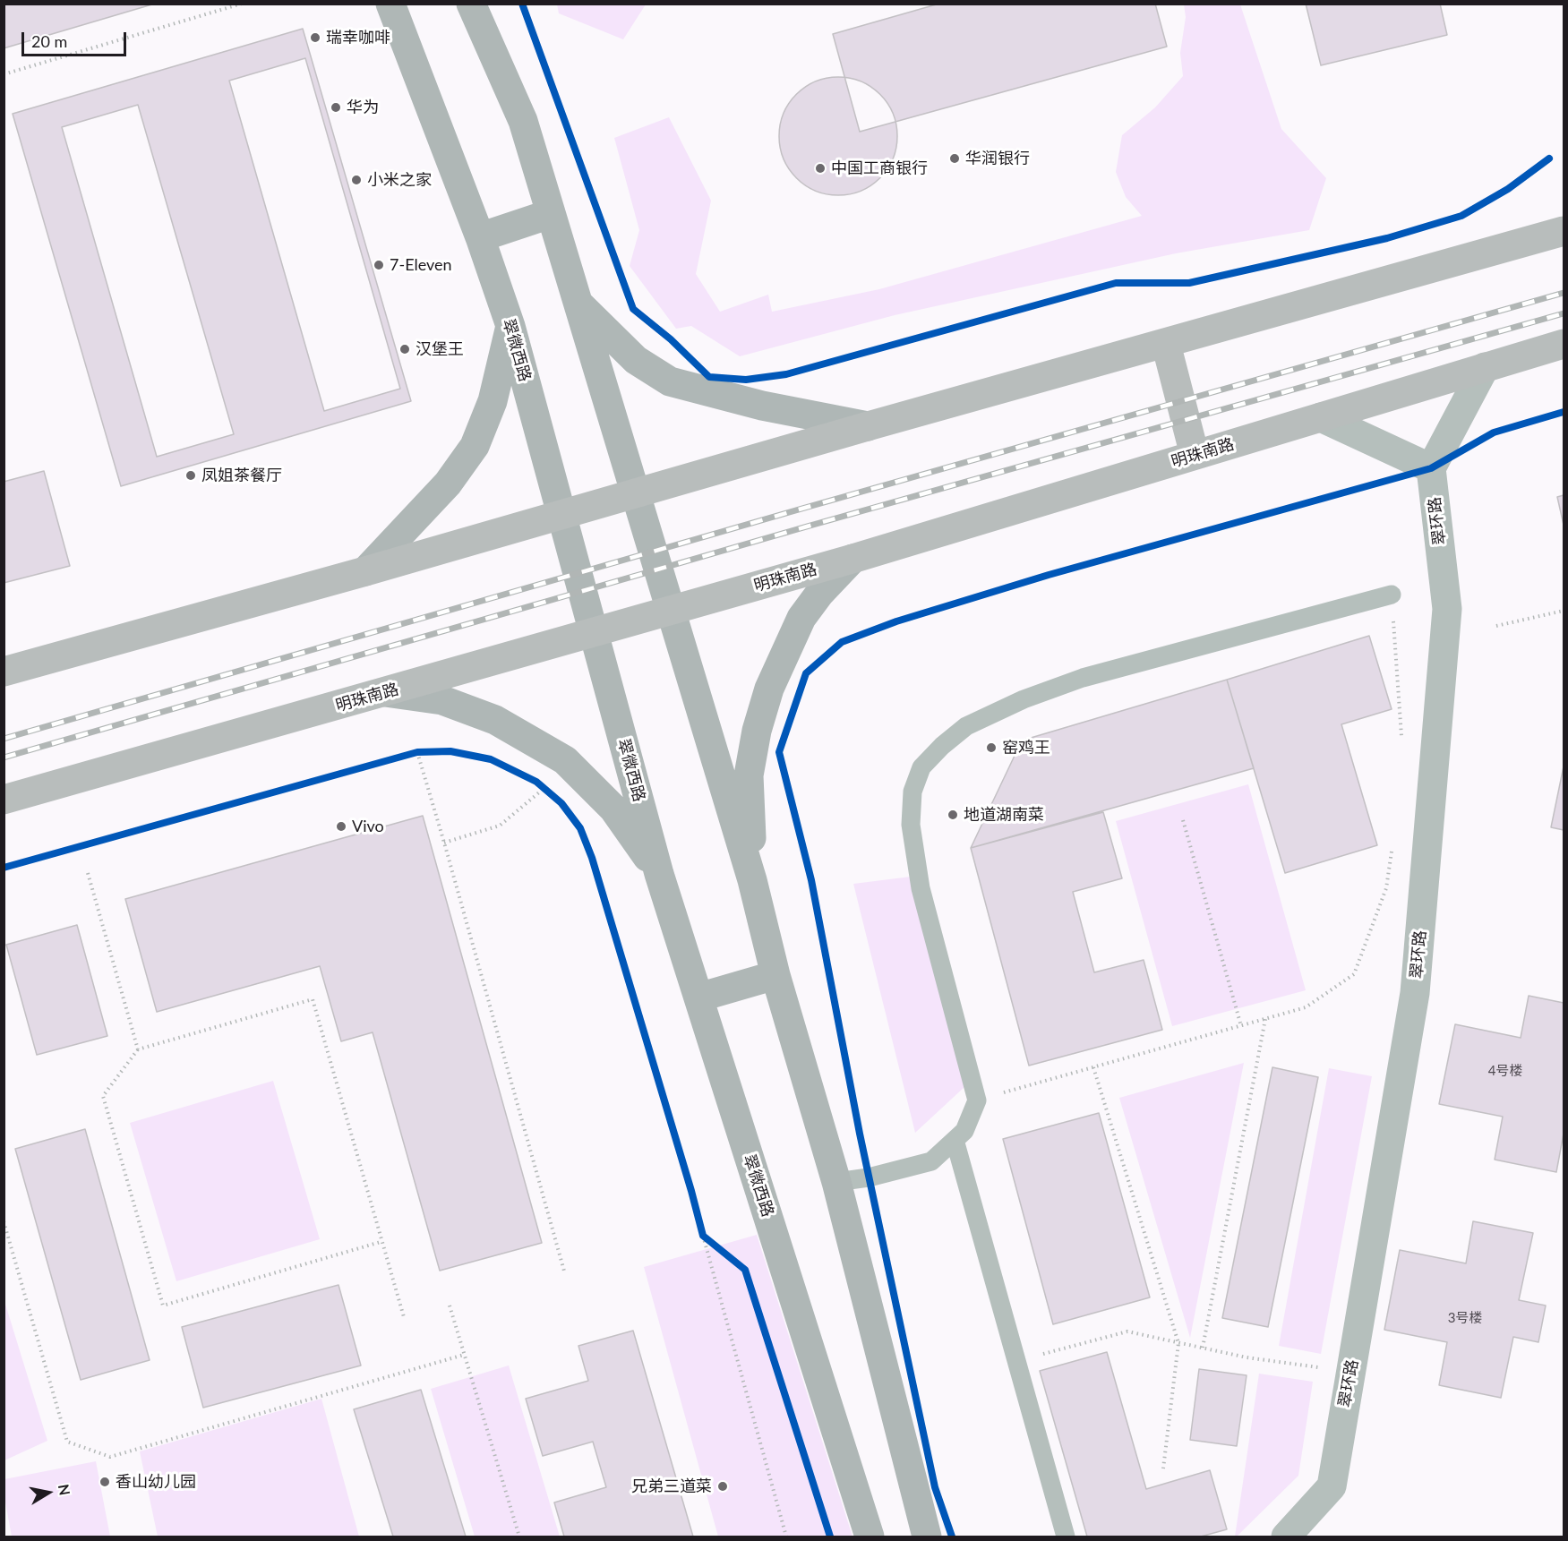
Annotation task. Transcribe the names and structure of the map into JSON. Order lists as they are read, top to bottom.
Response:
{
  "streets": {
    "highway": ["明珠南路"],
    "main road": ["翠微西路"],
    "street": ["翠环路"]
  },
  "crossings": [
    ["翠微西路", "明珠南路"]
  ],
  "places": [
    "瑞幸咖啡",
    "华为",
    "华润银行",
    "中国工商银行",
    "小米之家",
    "7-Eleven",
    "汉堡王",
    "凤姐茶餐厅",
    "窑鸡王",
    "地道湖南菜",
    "Vivo",
    "香山幼儿园",
    "兄弟三道菜"
  ],
  "house_numbers": ["4号楼", "3号楼"],
  "scale_bar": "20 m",
  "north": "right"
}
